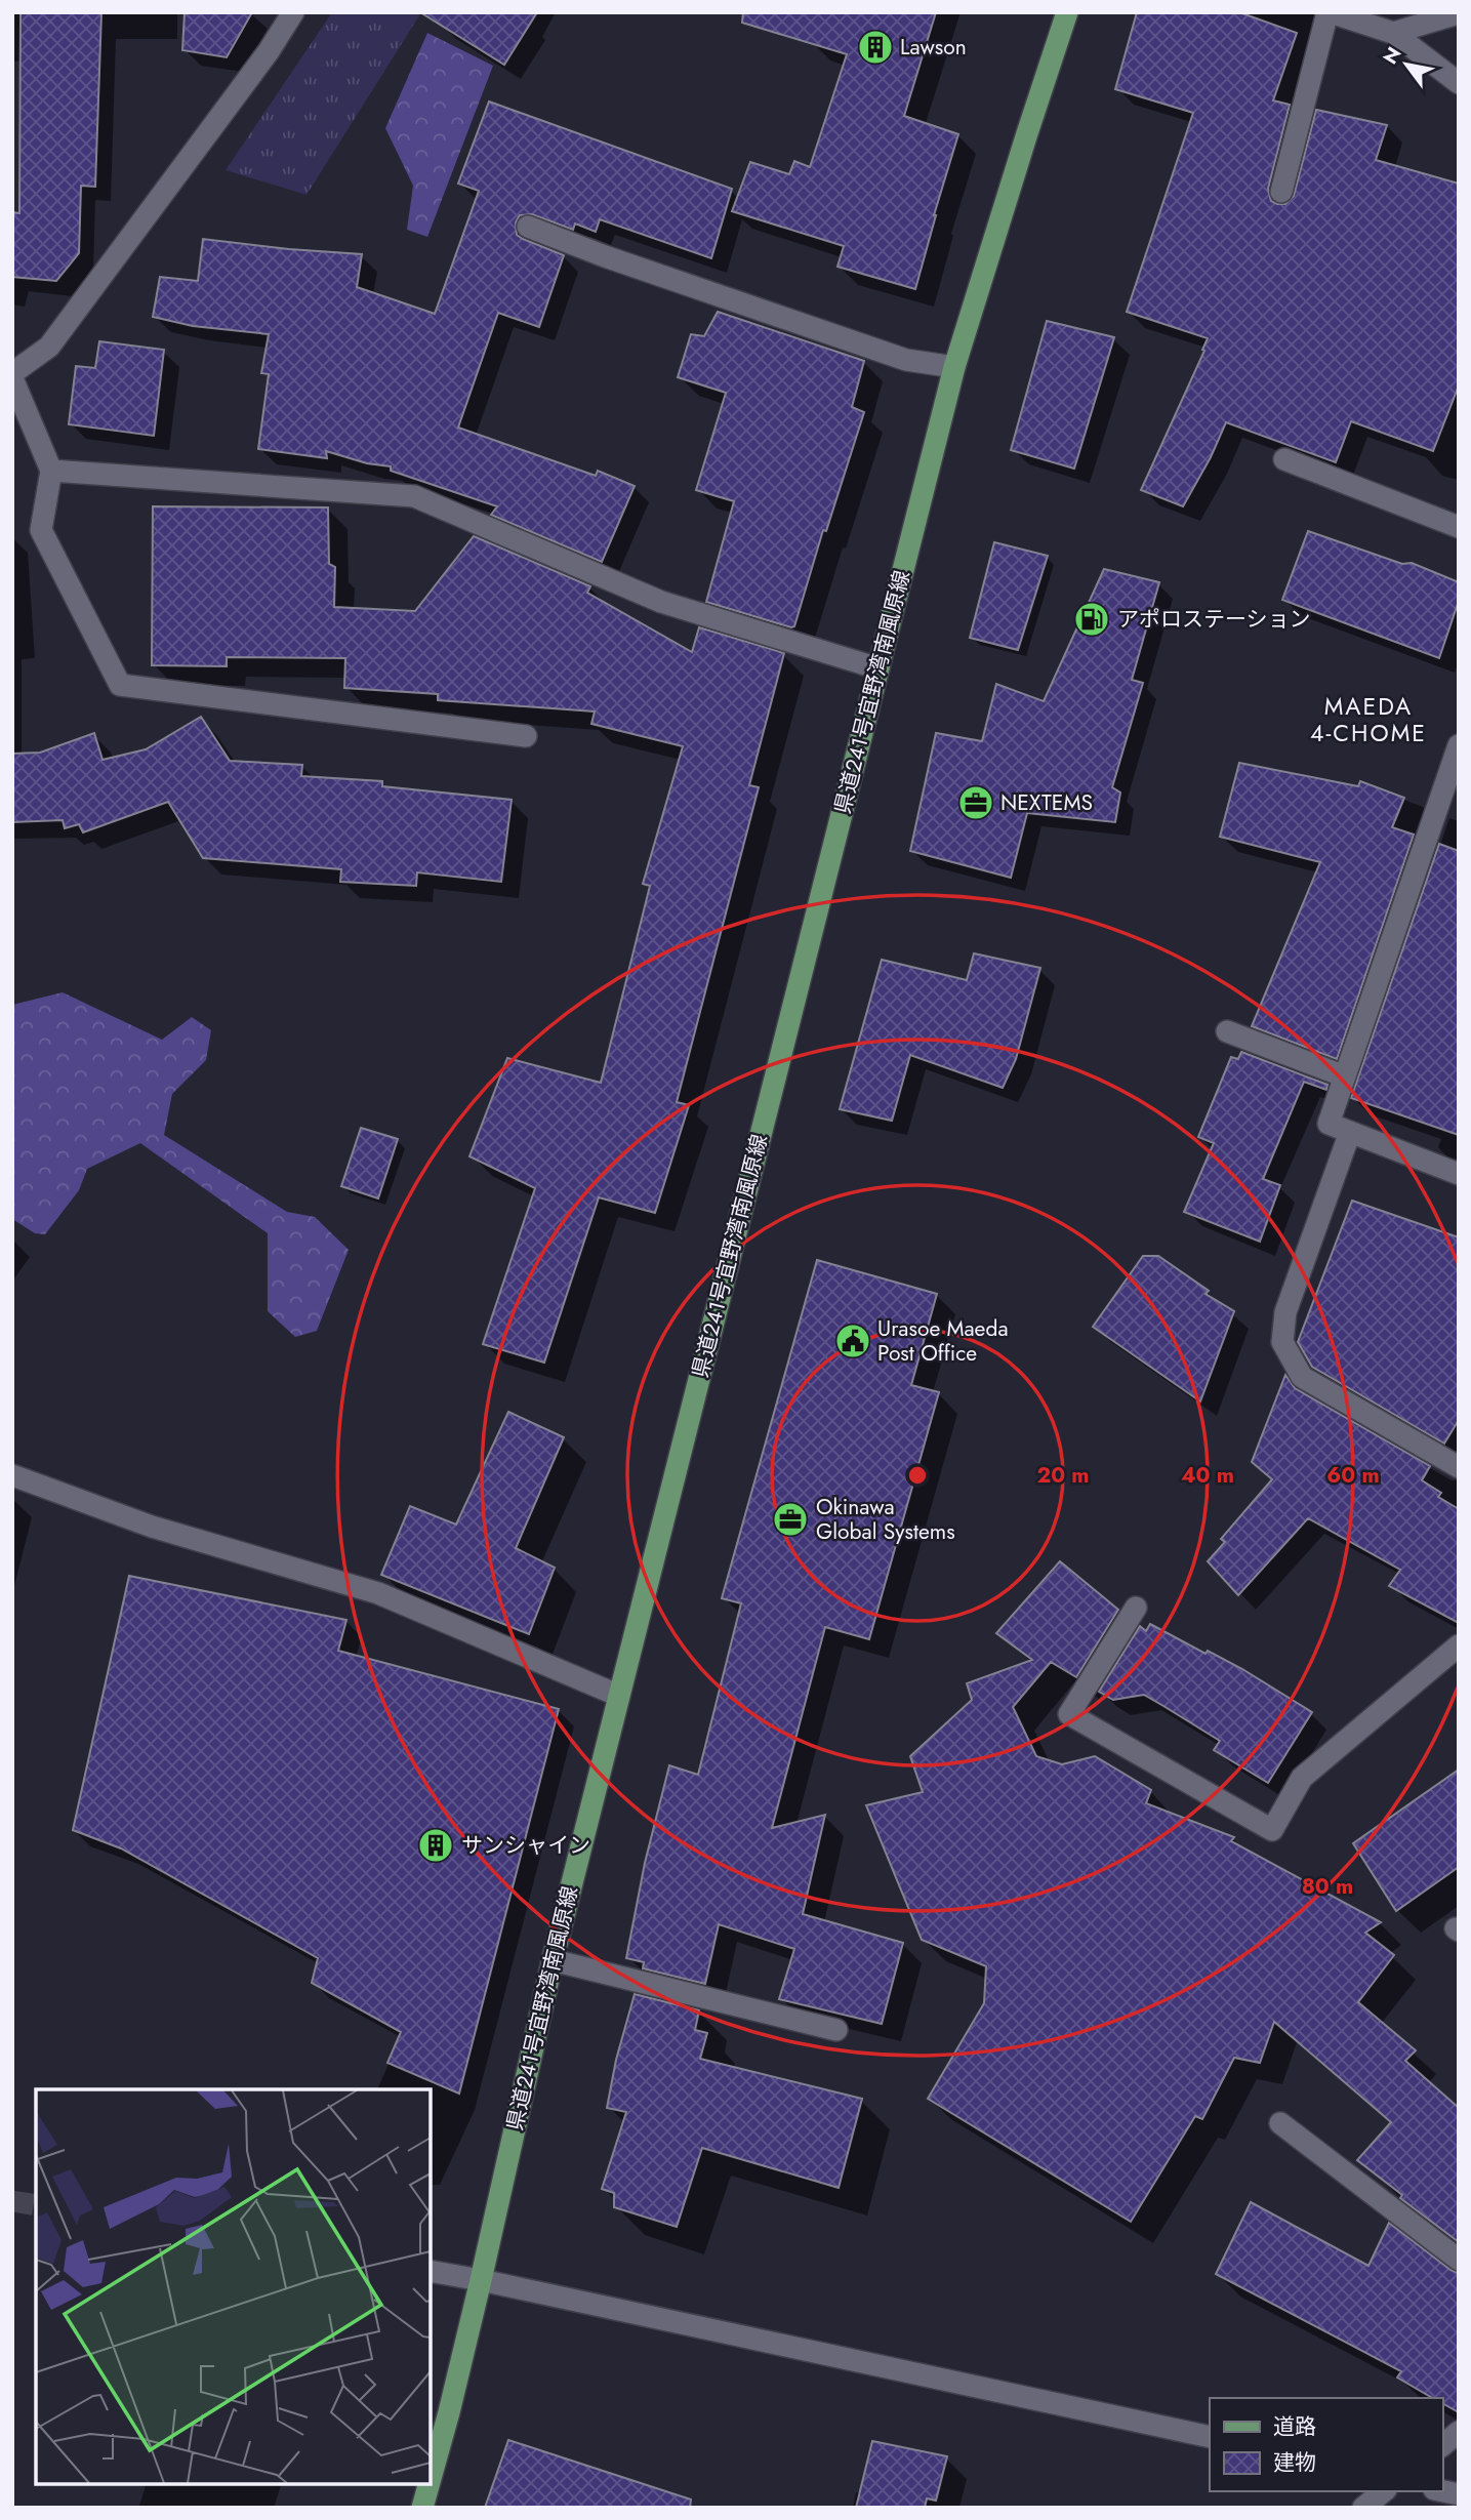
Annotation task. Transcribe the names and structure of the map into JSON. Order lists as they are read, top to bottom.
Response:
{
  "streets": {
    "main road": ["県道241号宜野湾南風原線"]
  },
  "districts": ["MAEDA 4-CHOME"],
  "places": {
    "building": ["Lawson", "サンシャイン"],
    "fuel station": ["アポロステーション"],
    "office": ["NEXTEMS", "Okinawa Global Systems"],
    "public building": ["Urasoe Maeda Post Office"]
  },
  "legend": ["道路", "建物"],
  "north": "top left",
  "rings": [
    "20 m",
    "40 m",
    "60 m",
    "80 m"
  ]
}
